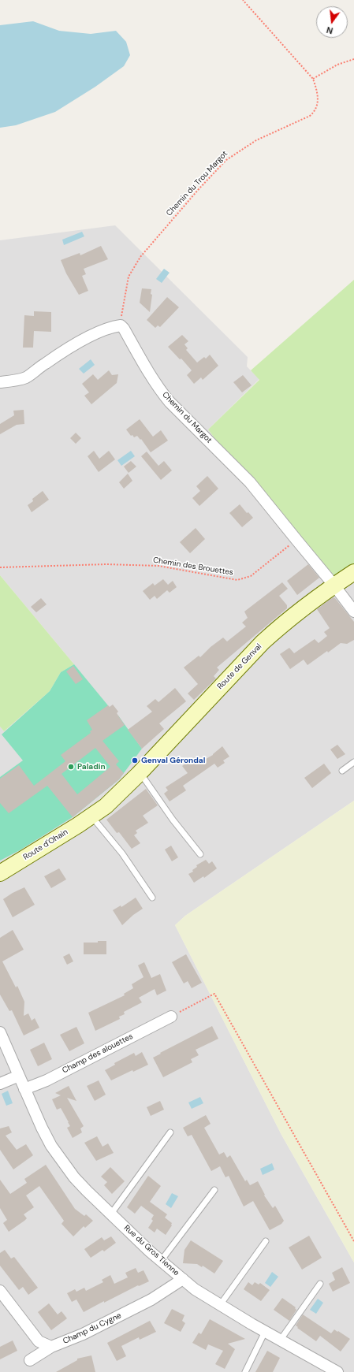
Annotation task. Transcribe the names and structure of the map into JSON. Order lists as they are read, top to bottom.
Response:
{
  "streets": {
    "main road": ["Route de Genval", "Route d'Ohain"],
    "street": [
      "Chemin du Margot",
      "Champ des alouettes",
      "Rue du Gros Tienne",
      "Champ du Cygne"
    ],
    "path": ["Chemin du Trou Margot", "Chemin des Brouettes"]
  },
  "crossings": [
    ["Chemin du Trou Margot", "Chemin du Margot"],
    ["Chemin du Margot", "Chemin des Brouettes"],
    ["Chemin du Margot", "Route de Genval"],
    ["Route de Genval", "Route d'Ohain"],
    ["Champ des alouettes", "Rue du Gros Tienne"],
    ["Rue du Gros Tienne", "Champ du Cygne"]
  ],
  "places": ["Genval Gérondal", "Paladin"],
  "north": "bottom"
}
